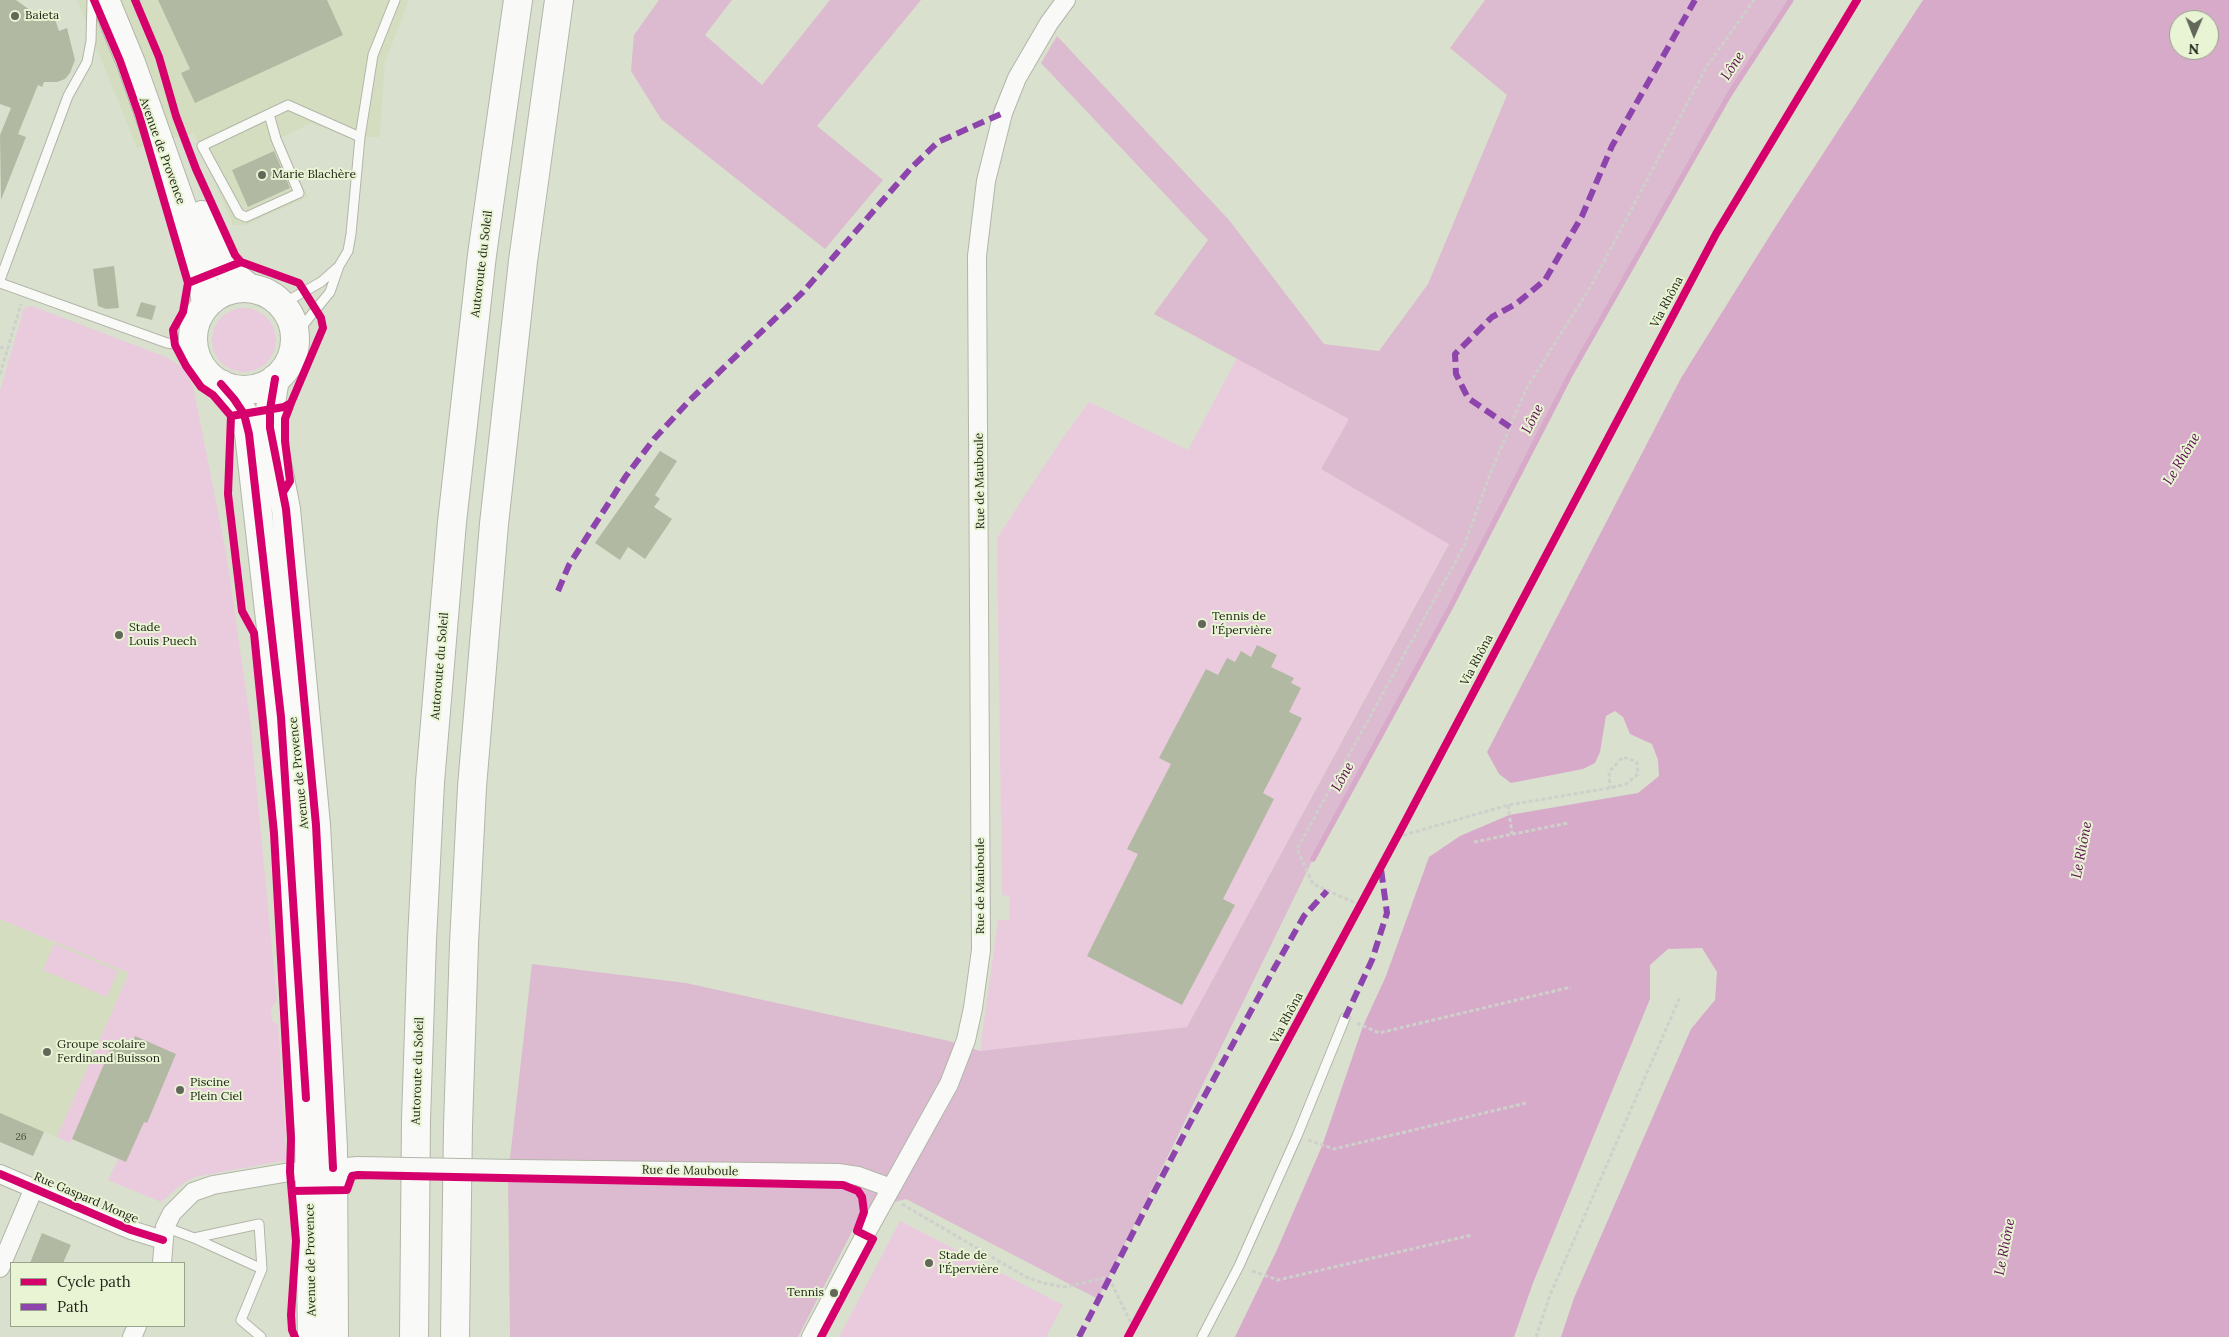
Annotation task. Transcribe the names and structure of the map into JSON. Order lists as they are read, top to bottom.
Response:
{
  "streets": {
    "main road": ["Avenue de Provence", "Autoroute du Soleil"],
    "street": ["Rue de Mauboule", "Rue Gaspard Monge"],
    "cycle path": ["Via Rhôna"]
  },
  "crossings": [
    ["Avenue de Provence", "Rue de Mauboule"]
  ],
  "water": ["Lône", "Le Rhône"],
  "places": [
    "Baieta",
    "Marie Blachère",
    "Tennis de l'Épervière",
    "Stade Louis Puech",
    "Groupe scolaire Ferdinand Buisson",
    "Piscine Plein Ciel",
    "Stade de l'Épervière",
    "Tennis"
  ],
  "house_numbers": ["26"],
  "legend": ["Cycle path", "Path"],
  "north": "bottom"
}
